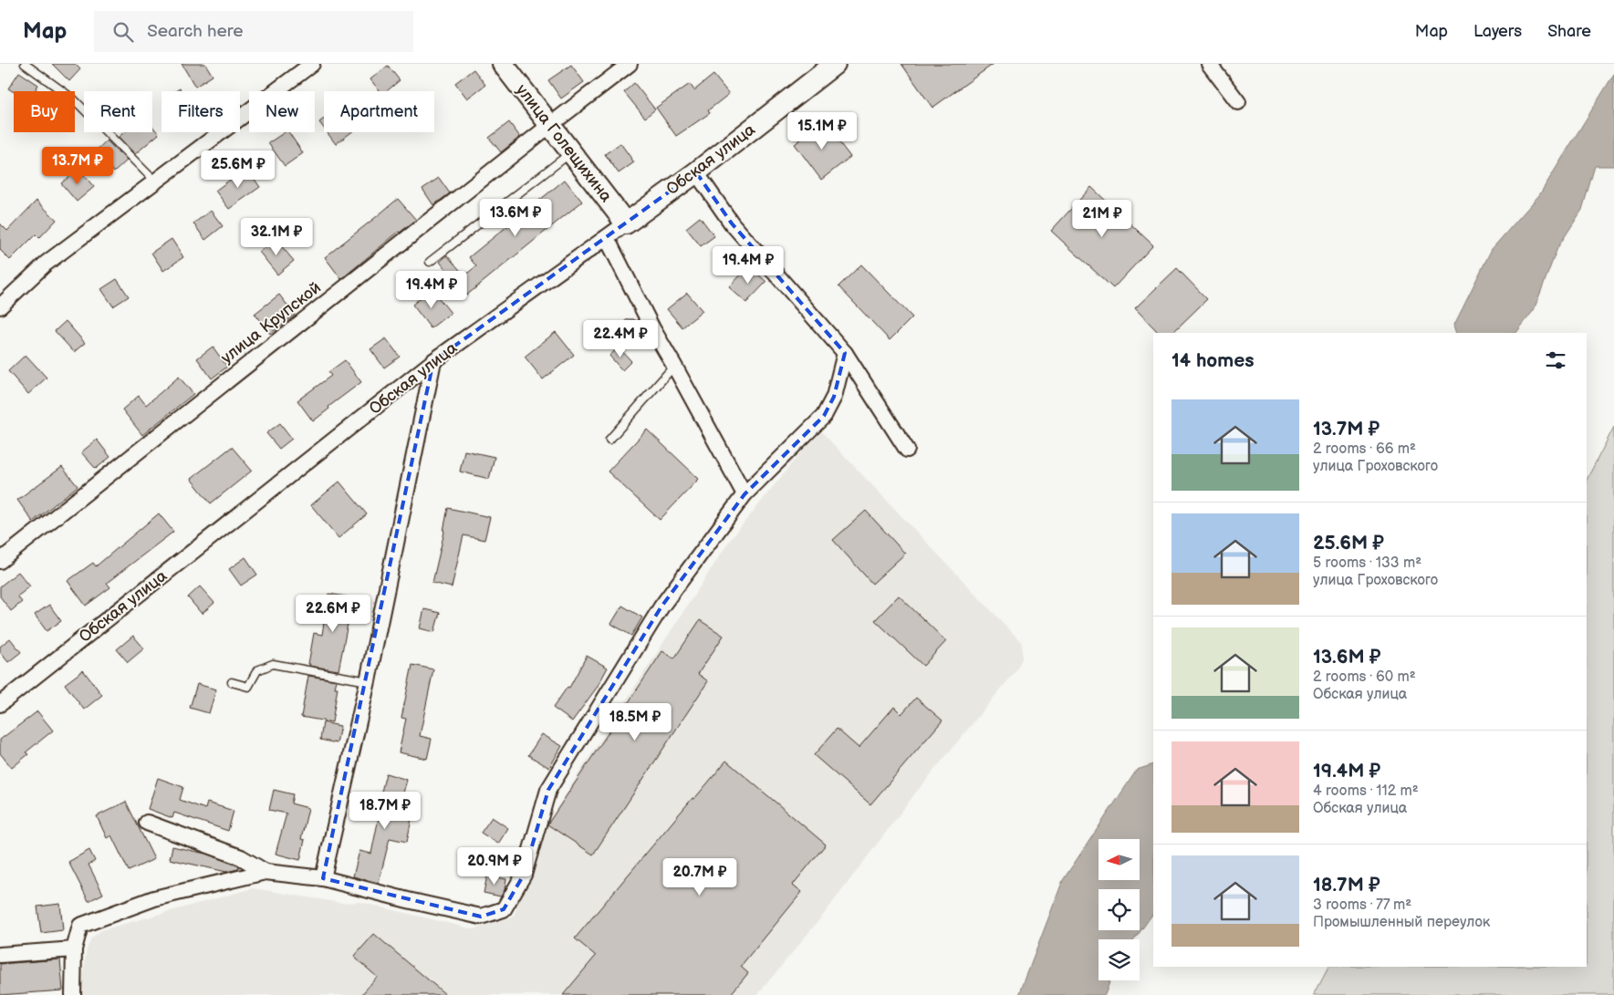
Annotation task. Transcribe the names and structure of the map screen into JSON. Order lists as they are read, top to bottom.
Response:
{
  "streets": {
    "street": ["улица Голещихина", "Обская улица", "улица Крупской"]
  },
  "crossings": [
    ["улица Голещихина", "Обская улица"],
    ["улица Голещихина", "улица Крупской"]
  ],
  "north": "left",
  "page": {
    "header": "Map",
    "search": "Search here",
    "nav": ["Map", "Layers", "Share"],
    "chip": [
      "Buy",
      "Rent",
      "Filters",
      "New",
      "Apartment"
    ],
    "price": [
      "15.1M ₽",
      "13.7M ₽",
      "25.6M ₽",
      "13.6M ₽",
      "21M ₽",
      "32.1M ₽",
      "19.4M ₽",
      "19.4M ₽",
      "22.4M ₽",
      "22.6M ₽",
      "18.5M ₽",
      "18.7M ₽",
      "20.9M ₽",
      "20.7M ₽"
    ],
    "heading": "14 homes",
    "list": [
      {
        "name": "13.7M ₽",
        "note": "2 rooms · 66 m² · улица Гроховского"
      },
      {
        "name": "25.6M ₽",
        "note": "5 rooms · 133 m² · улица Гроховского"
      },
      {
        "name": "13.6M ₽",
        "note": "2 rooms · 60 m² · Обская улица"
      },
      {
        "name": "19.4M ₽",
        "note": "4 rooms · 112 m² · Обская улица"
      },
      {
        "name": "18.7M ₽",
        "note": "3 rooms · 77 m² · Промышленный переулок"
      }
    ]
  }
}
